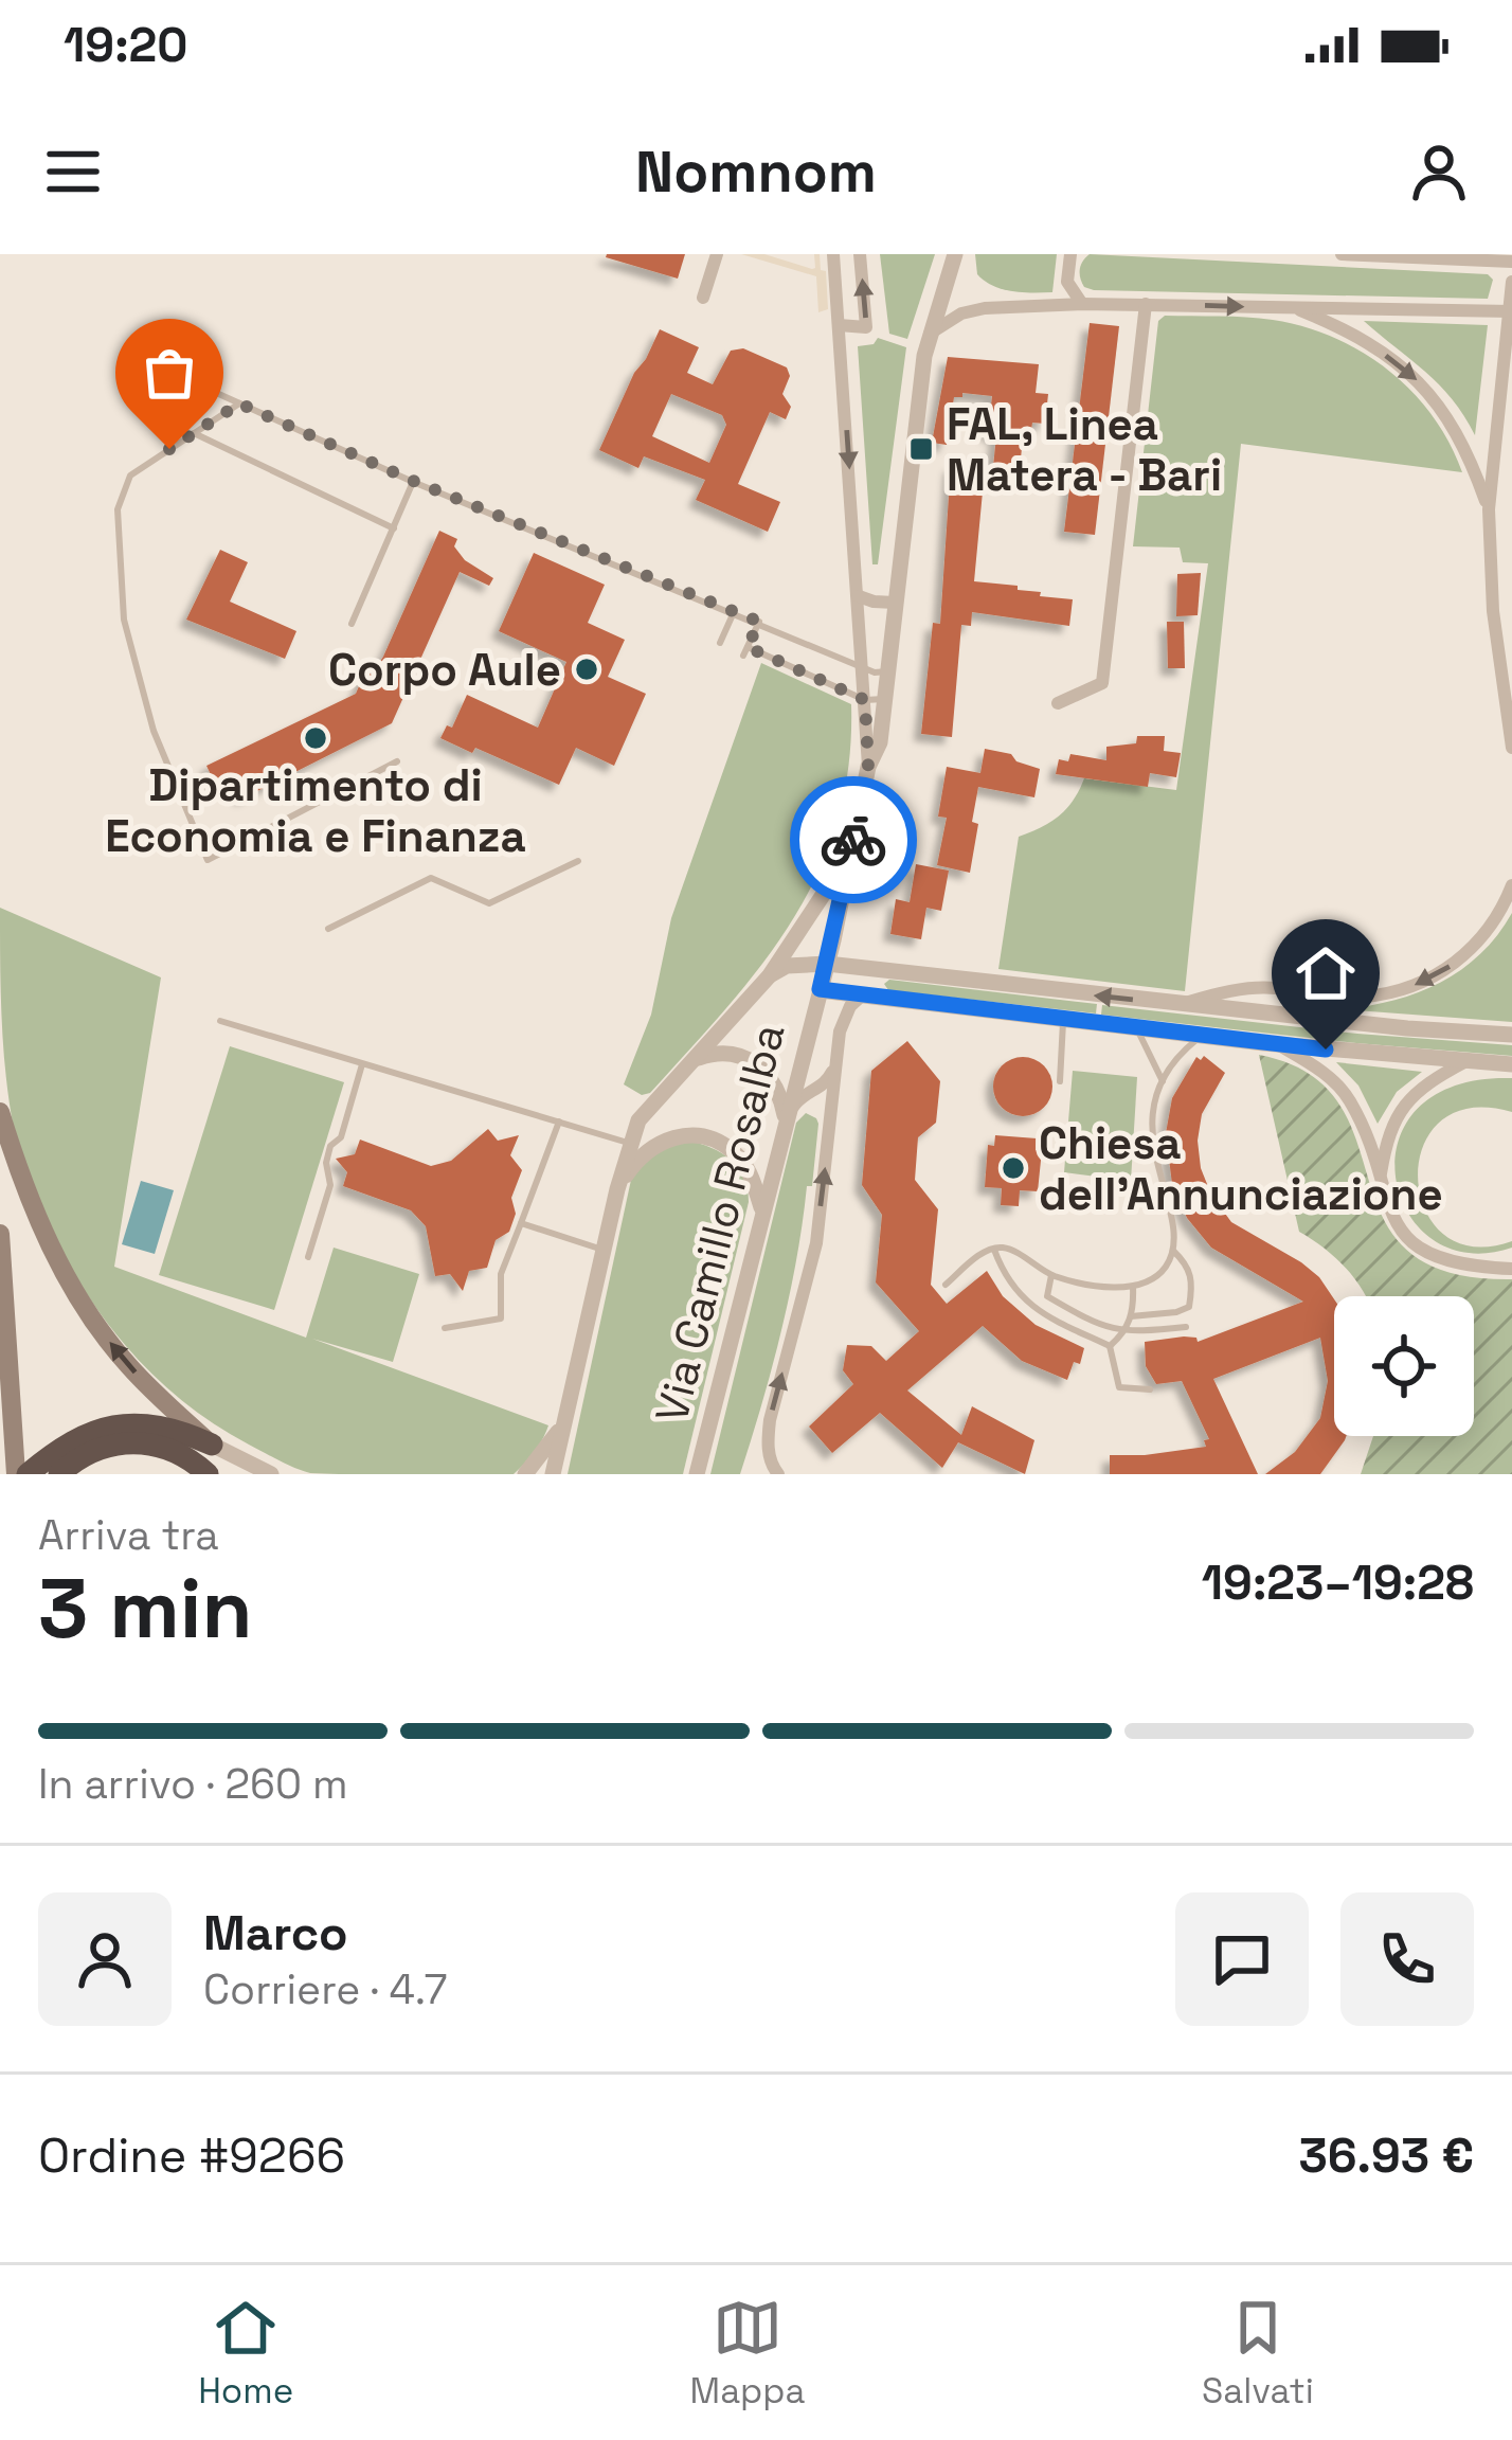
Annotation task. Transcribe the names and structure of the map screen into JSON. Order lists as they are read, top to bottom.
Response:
{
  "streets": {
    "street": ["Via Camillo Rosalba"]
  },
  "places": {
    "transit": ["FAL, Linea Matera - Bari"],
    "other": ["Corpo Aule", "Dipartimento di Economia e Finanza", "Chiesa dell'Annunciazione"]
  },
  "page": {
    "status": "19:20",
    "header": "Nomnom",
    "heading": ["3 min", "Arriva tra", "19:23–19:28"],
    "panel": [
      "Marco",
      "Corriere · 4.7",
      "Ordine #9266",
      "36.93 €"
    ],
    "bar": "In arrivo · 260 m",
    "tabs": ["Home", "Mappa", "Salvati"]
  }
}
